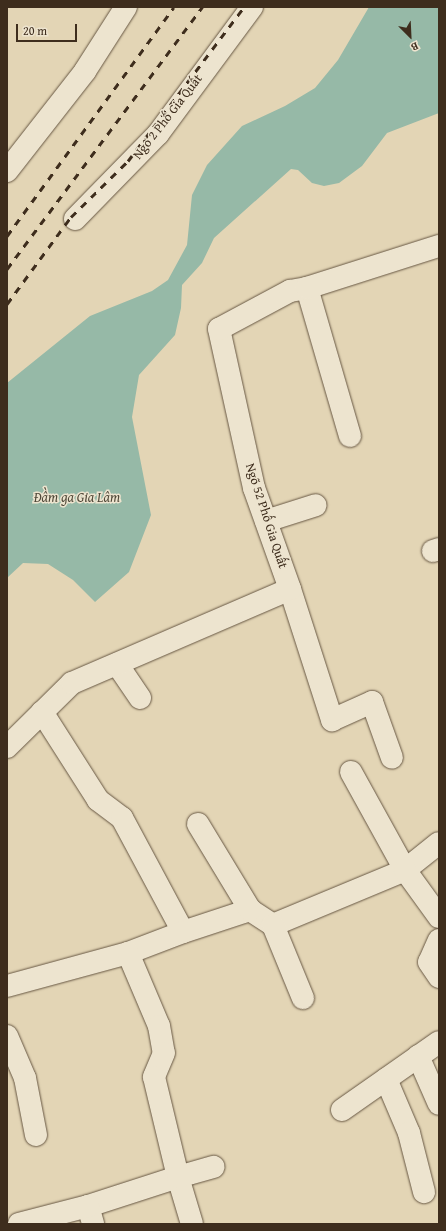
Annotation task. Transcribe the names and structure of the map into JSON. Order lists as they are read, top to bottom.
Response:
{
  "streets": {
    "street": ["Ngõ 2 Phố Gia Quất", "Ngõ 52 Phố Gia Quất"]
  },
  "water": ["Đầm ga Gia Lâm"],
  "scale_bar": "20 m",
  "north": "bottom right"
}
